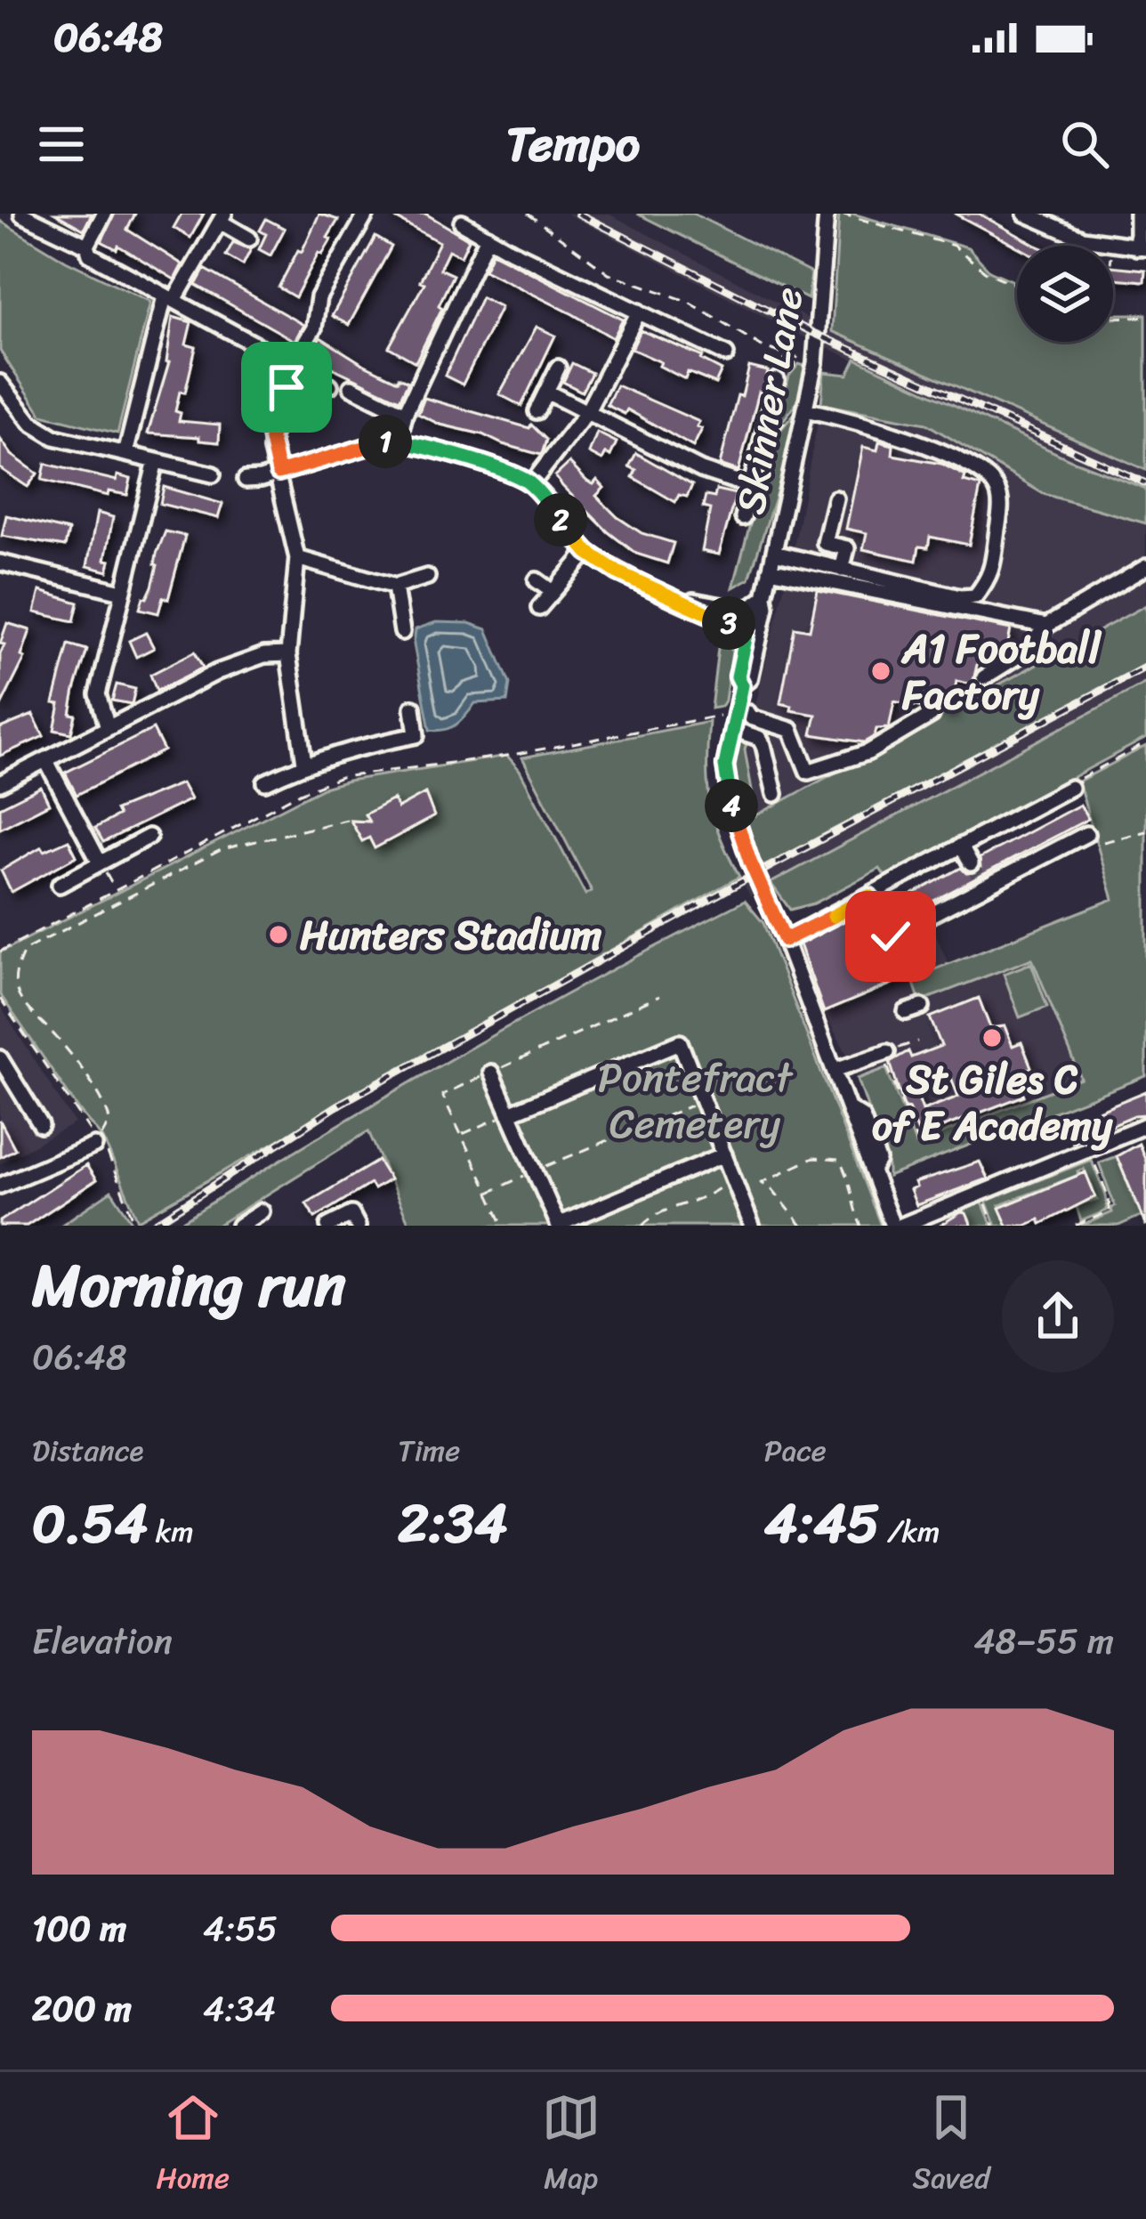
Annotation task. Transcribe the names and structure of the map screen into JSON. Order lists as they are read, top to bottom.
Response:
{
  "streets": {
    "street": ["Skinner Lane"]
  },
  "parks": ["Pontefract Cemetery"],
  "places": ["A1 Football Factory", "Hunters Stadium", "St Giles C of E Academy"],
  "page": {
    "status": "06:48",
    "header": "Tempo",
    "pins": [
      "1",
      "2",
      "3",
      "4"
    ],
    "heading": ["Morning run", "06:48"],
    "stats": [
      ["Distance", "0.54 km"],
      ["Time", "2:34"],
      ["Pace", "4:45 /km"]
    ],
    "chart": ["Elevation", "48–55 m"],
    "list": [
      {
        "name": "100 m",
        "note": "4:55"
      },
      {
        "name": "200 m",
        "note": "4:34"
      }
    ],
    "tabs": ["Home", "Map", "Saved"]
  }
}
